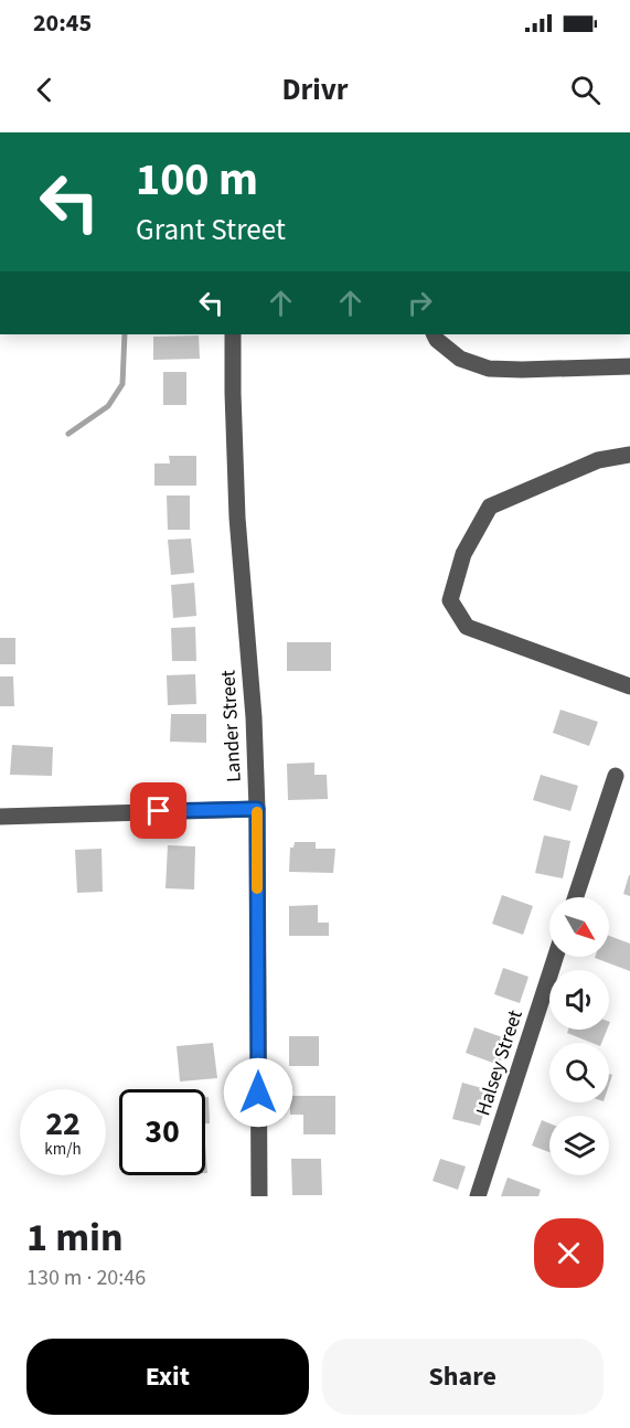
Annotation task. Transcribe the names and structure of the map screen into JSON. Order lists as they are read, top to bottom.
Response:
{
  "streets": {
    "street": ["Lander Street", "Halsey Street"]
  },
  "north": "bottom right",
  "page": {
    "status": "20:45",
    "header": "Drivr",
    "turn": ["100 m", "Grant Street"],
    "speed": "22 km/h",
    "limit": "30",
    "heading": ["1 min", "130 m · 20:46"],
    "buttons": ["Exit", "Share"]
  }
}
